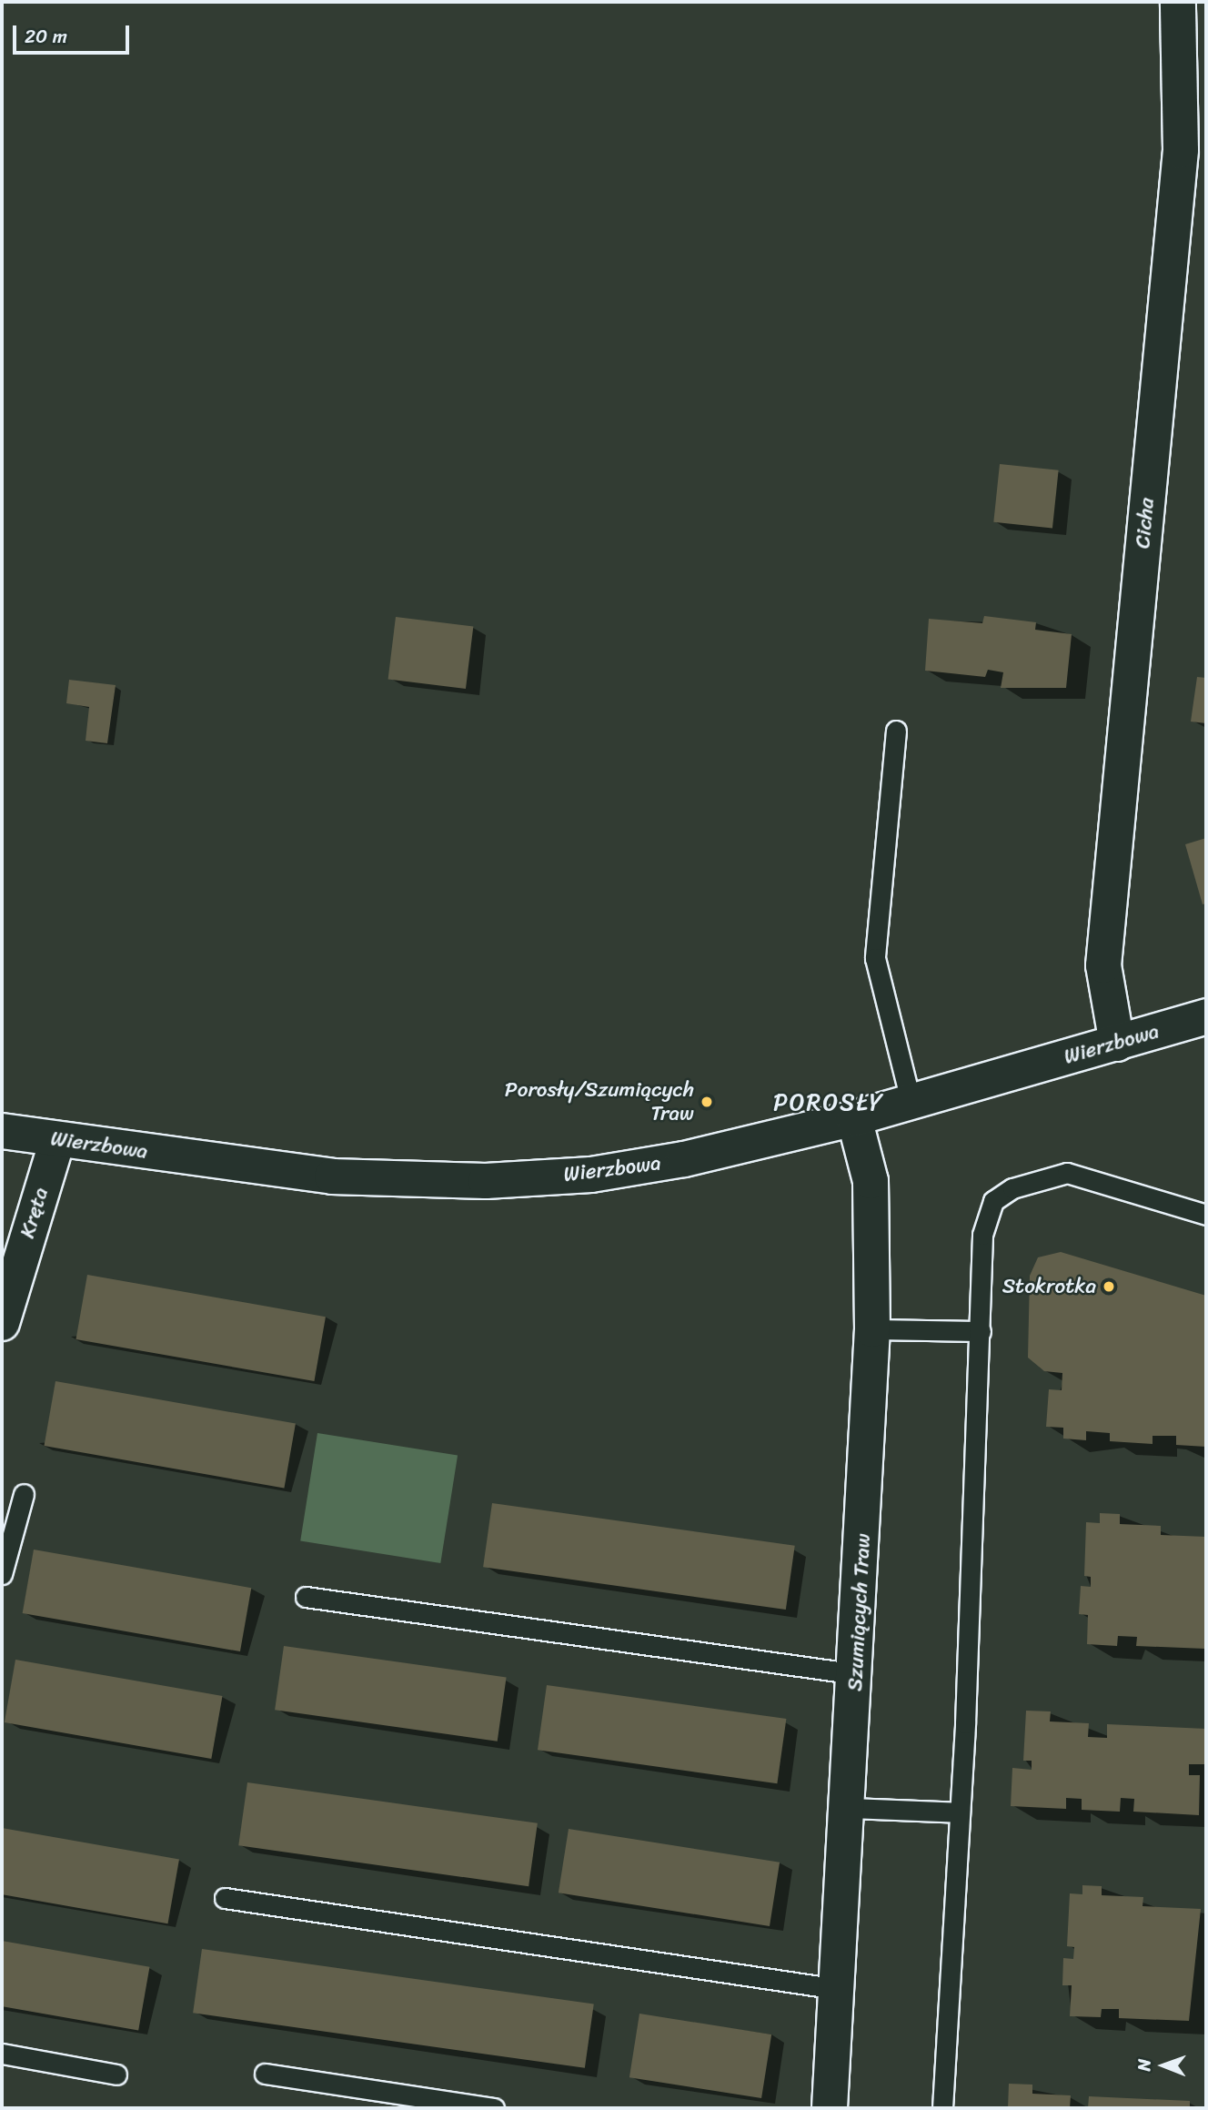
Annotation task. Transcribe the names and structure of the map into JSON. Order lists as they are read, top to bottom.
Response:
{
  "streets": {
    "street": [
      "Cicha",
      "Wierzbowa",
      "Kręta",
      "Szumiących Traw"
    ]
  },
  "crossings": [
    ["Cicha", "Wierzbowa"],
    ["Wierzbowa", "Kręta"],
    ["Wierzbowa", "Szumiących Traw"]
  ],
  "districts": ["POROSŁY"],
  "places": ["Porosły/Szumiących Traw", "Stokrotka"],
  "scale_bar": "20 m",
  "north": "left"
}
